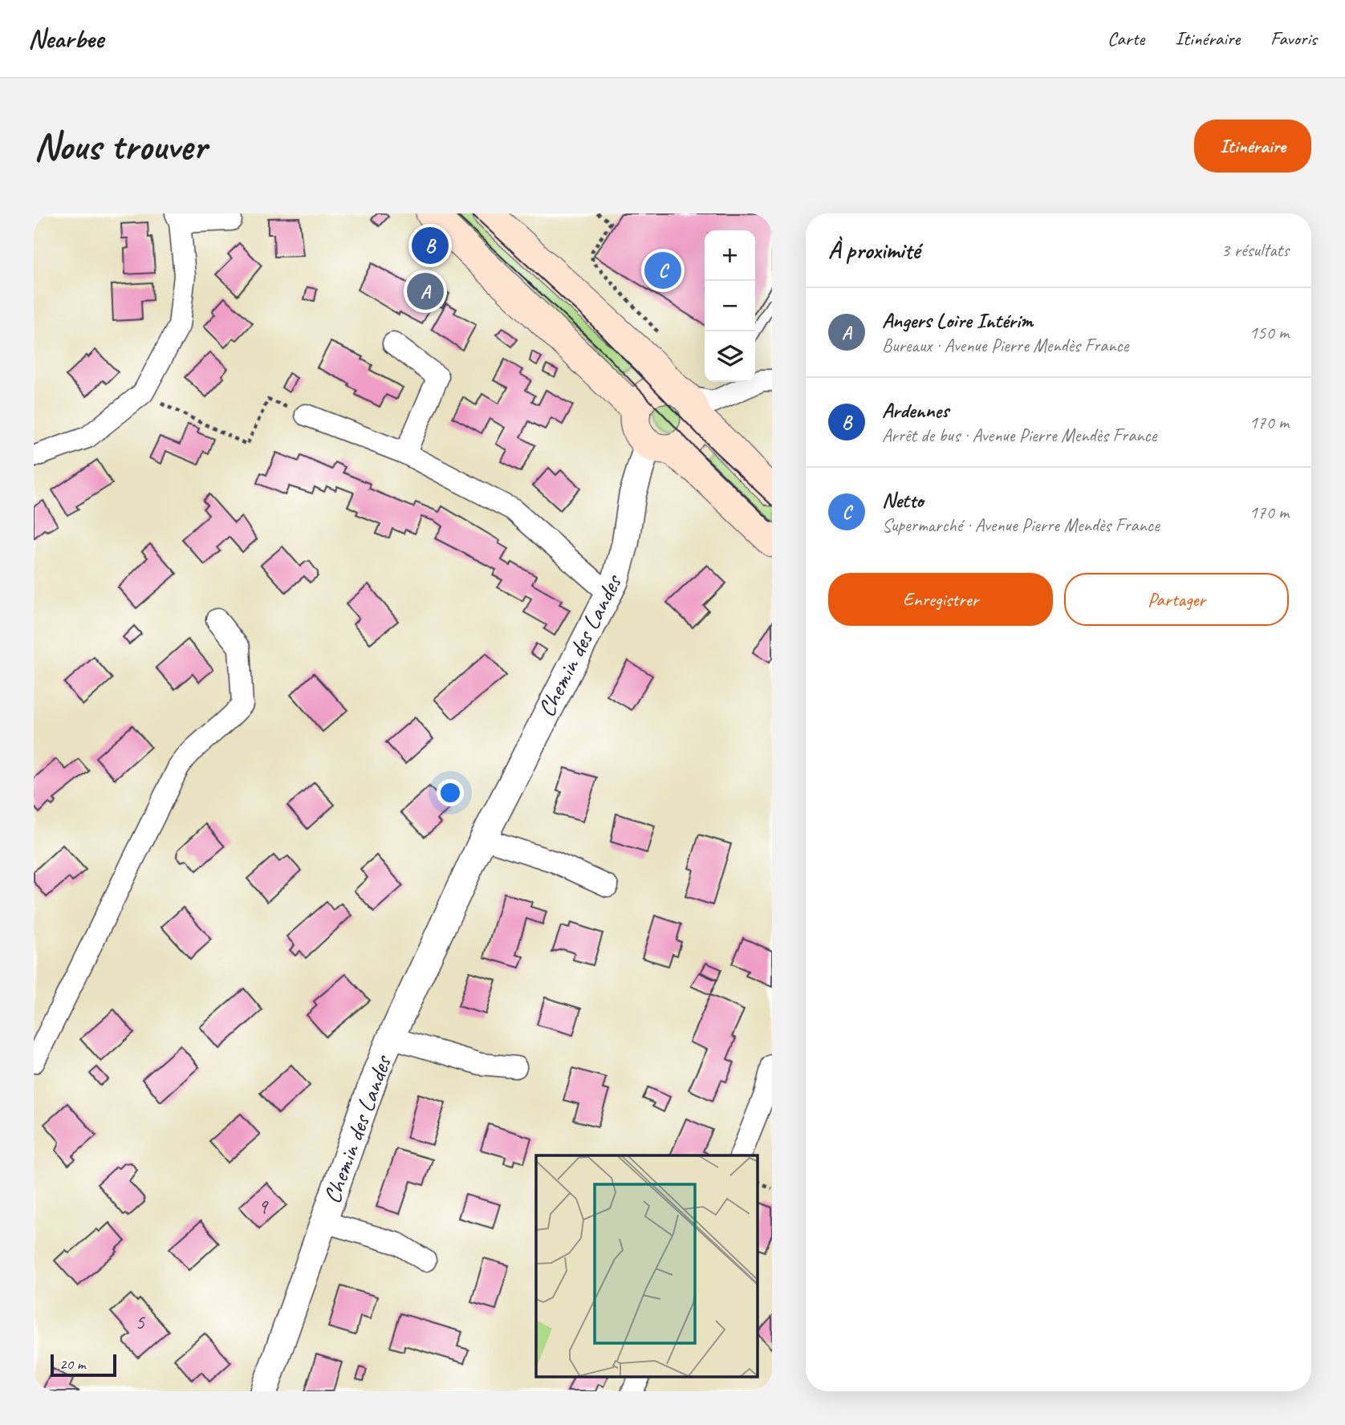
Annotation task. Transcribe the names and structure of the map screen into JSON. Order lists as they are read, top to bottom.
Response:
{
  "streets": {
    "street": ["Chemin des Landes"]
  },
  "house_numbers": ["9", "5"],
  "scale_bar": "20 m",
  "page": {
    "header": "Nearbee",
    "nav": ["Carte", "Itinéraire", "Favoris"],
    "buttons": [
      "Itinéraire",
      ["Enregistrer", "Partager"]
    ],
    "title": "Nous trouver",
    "heading": ["À proximité", "3 résultats"],
    "pins": ["B", "C", "A"],
    "map_buttons": ["+", "−"],
    "list": [
      {
        "mark": "A",
        "name": "Angers Loire Intérim",
        "note": "Bureaux · Avenue Pierre Mendès France",
        "value": "150 m"
      },
      {
        "mark": "B",
        "name": "Ardennes",
        "note": "Arrêt de bus · Avenue Pierre Mendès France",
        "value": "170 m"
      },
      {
        "mark": "C",
        "name": "Netto",
        "note": "Supermarché · Avenue Pierre Mendès France",
        "value": "170 m"
      }
    ],
    "scale": "20 m"
  }
}
